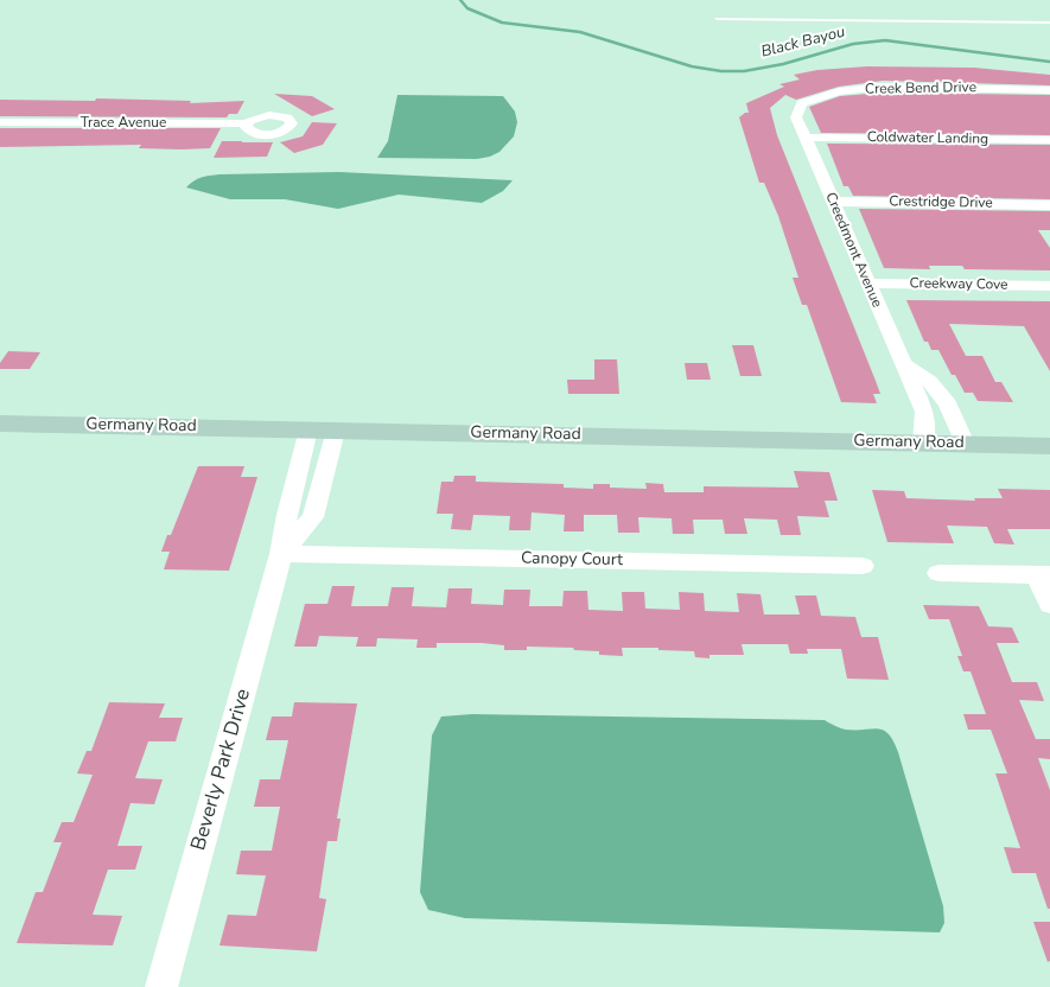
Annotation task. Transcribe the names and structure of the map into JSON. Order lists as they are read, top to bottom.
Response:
{
  "streets": {
    "main road": ["Germany Road"],
    "street": [
      "Creek Bend Drive",
      "Trace Avenue",
      "Coldwater Landing",
      "Crestridge Drive",
      "Creedmont Avenue",
      "Creekway Cove",
      "Canopy Court",
      "Beverly Park Drive"
    ]
  },
  "crossings": [
    ["Creek Bend Drive", "Coldwater Landing"],
    ["Creek Bend Drive", "Creedmont Avenue"],
    ["Coldwater Landing", "Creedmont Avenue"],
    ["Crestridge Drive", "Creedmont Avenue"],
    ["Creedmont Avenue", "Creekway Cove"],
    ["Creedmont Avenue", "Germany Road"],
    ["Germany Road", "Beverly Park Drive"],
    ["Canopy Court", "Beverly Park Drive"]
  ],
  "water": ["Black Bayou"]
}
